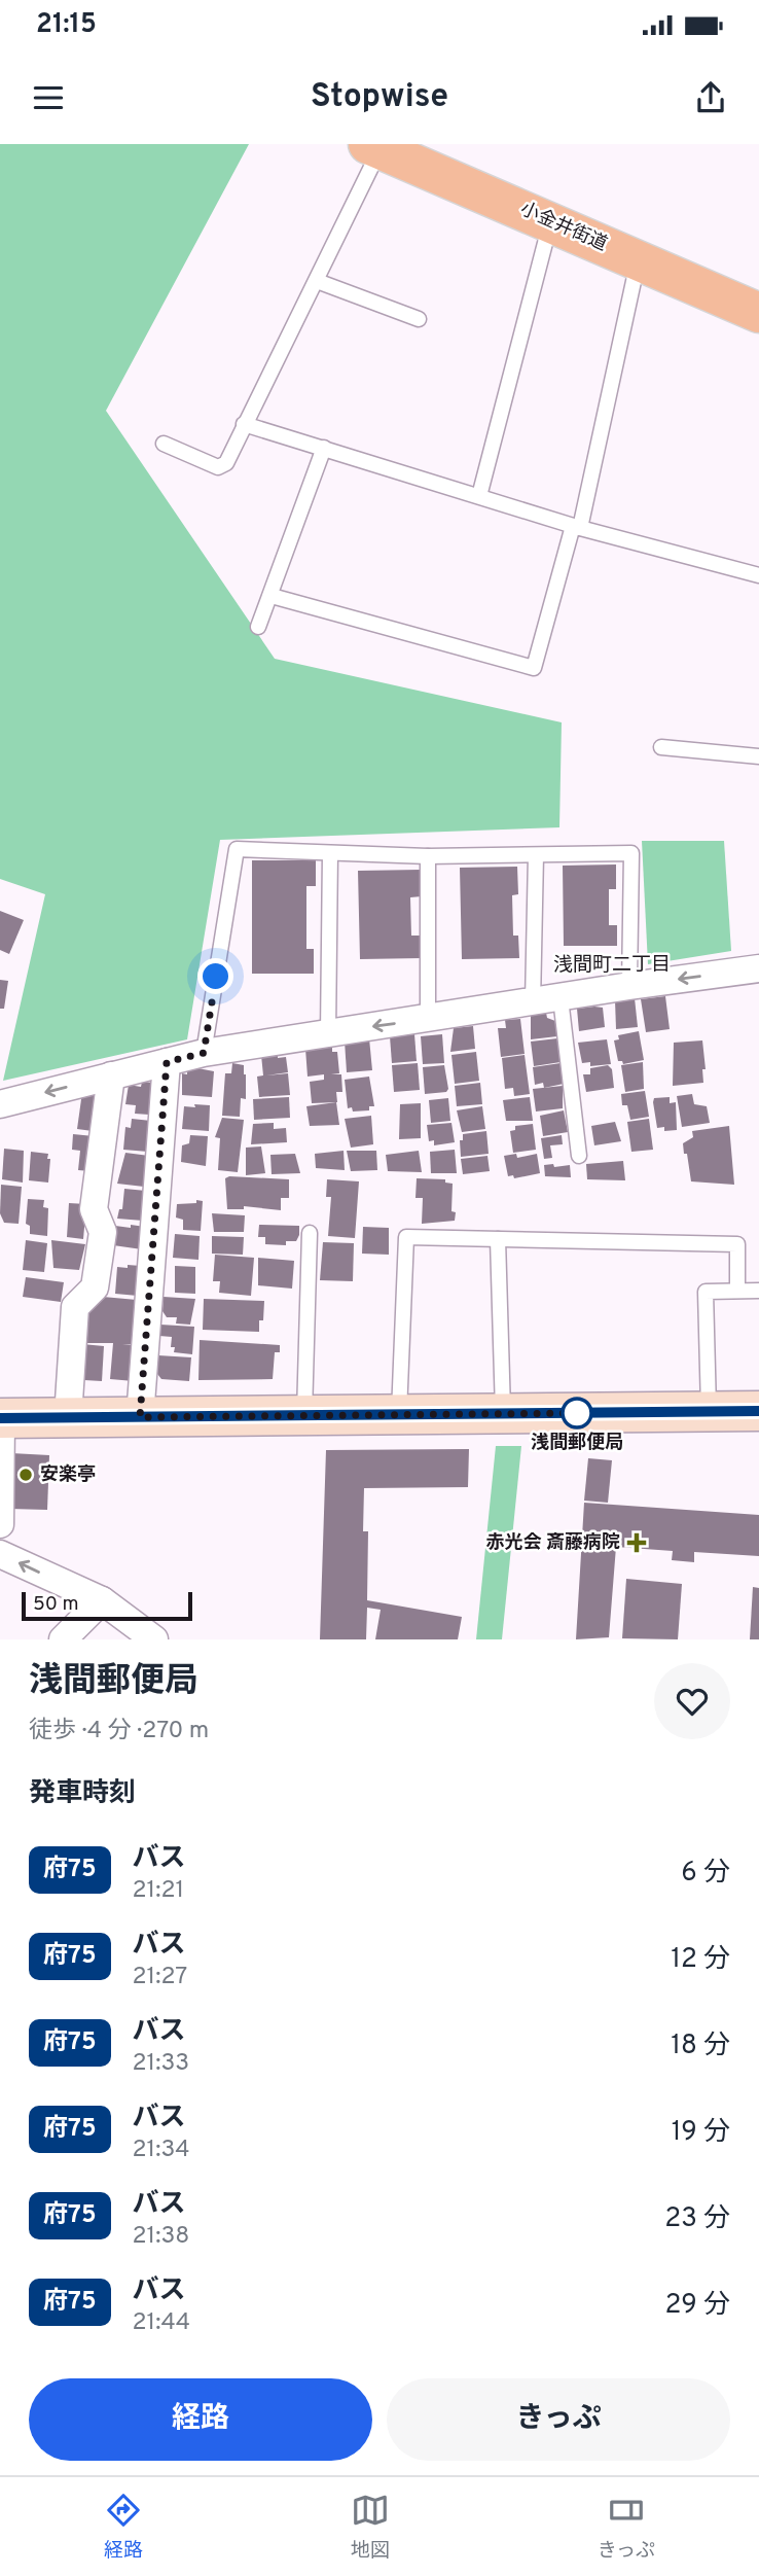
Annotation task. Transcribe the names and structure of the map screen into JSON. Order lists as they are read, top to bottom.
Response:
{
  "streets": {
    "main road": ["小金井街道"]
  },
  "districts": ["浅間町二丁目"],
  "places": {
    "other": ["浅間郵便局", "安楽亭"],
    "health": ["赤光会 斎藤病院"]
  },
  "lines": ["bus line 府75"],
  "scale_bar": "50 m",
  "page": {
    "status": "21:15",
    "header": "Stopwise",
    "scale": "50 m",
    "heading": [
      ["浅間郵便局", "徒歩 · 4 分 · 270 m"],
      "発車時刻"
    ],
    "list": [
      {
        "mark": "府75",
        "name": "バス",
        "note": "21:21",
        "value": "6 分"
      },
      {
        "mark": "府75",
        "name": "バス",
        "note": "21:27",
        "value": "12 分"
      },
      {
        "mark": "府75",
        "name": "バス",
        "note": "21:33",
        "value": "18 分"
      },
      {
        "mark": "府75",
        "name": "バス",
        "note": "21:34",
        "value": "19 分"
      },
      {
        "mark": "府75",
        "name": "バス",
        "note": "21:38",
        "value": "23 分"
      },
      {
        "mark": "府75",
        "name": "バス",
        "note": "21:44",
        "value": "29 分"
      }
    ],
    "buttons": ["経路", "きっぷ"],
    "tabs": ["経路", "地図", "きっぷ"]
  }
}
